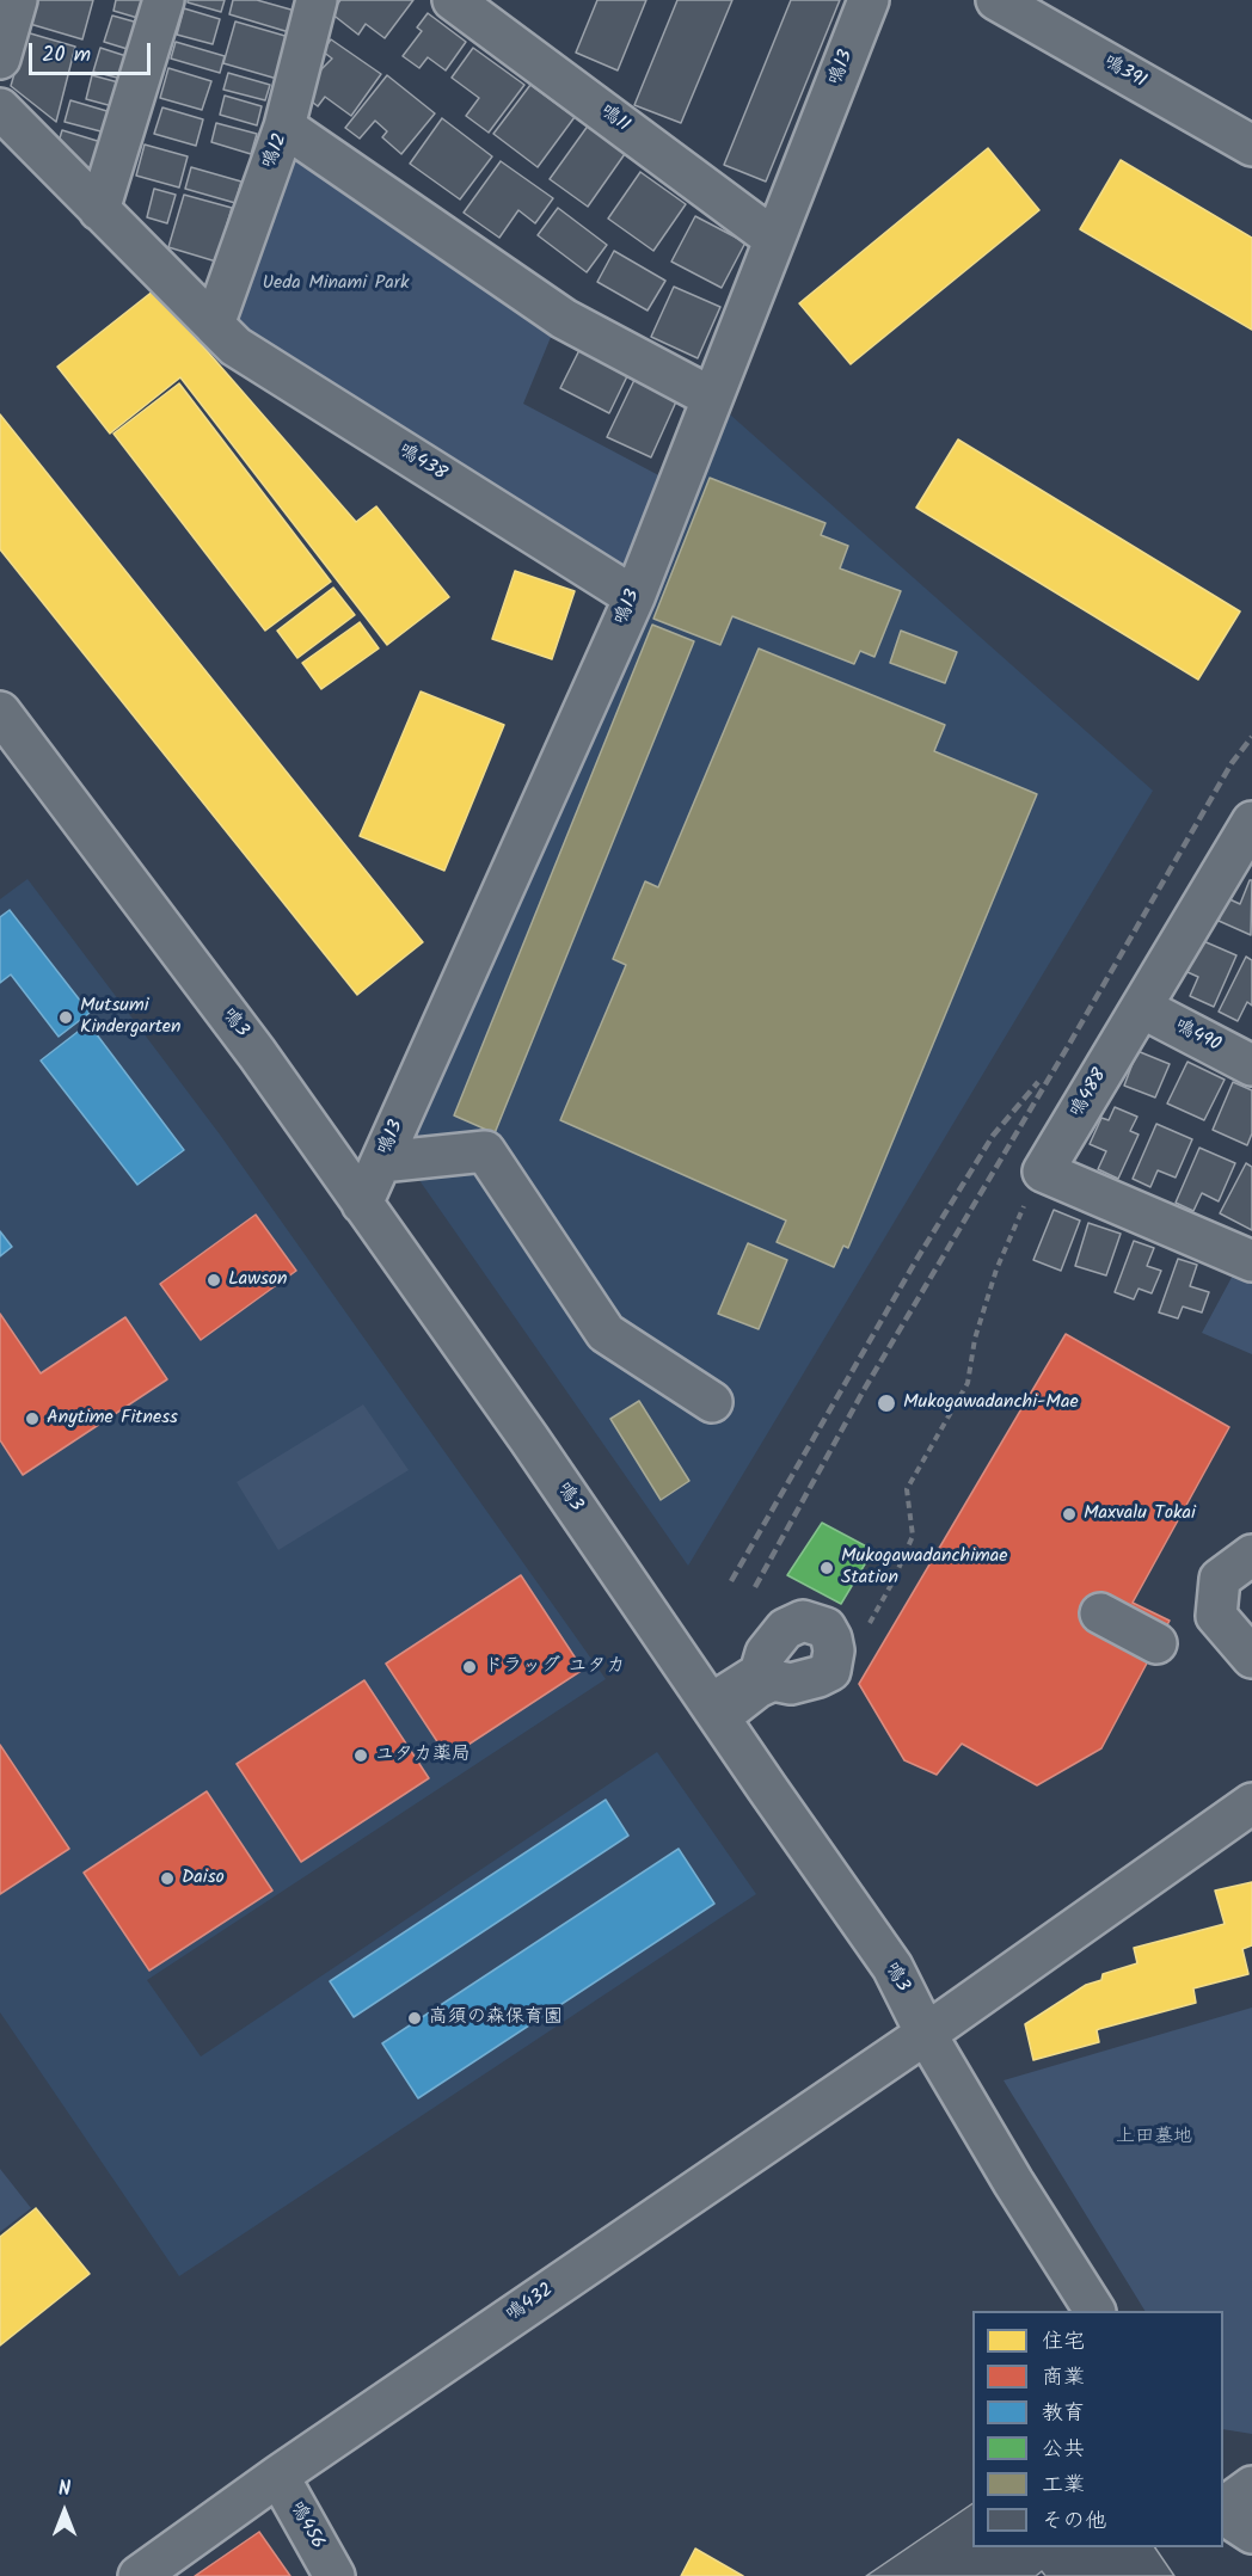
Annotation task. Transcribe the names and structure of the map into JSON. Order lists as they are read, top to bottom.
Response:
{
  "streets": {
    "street": [
      "鳴13",
      "鳴391",
      "鳴11",
      "鳴12",
      "鳴438",
      "鳴3",
      "鳴490",
      "鳴488",
      "鳴432",
      "鳴456"
    ]
  },
  "crossings": [
    ["鳴13", "鳴11"],
    ["鳴13", "鳴12"],
    ["鳴13", "鳴438"],
    ["鳴13", "鳴3"],
    ["鳴12", "鳴438"],
    ["鳴3", "鳴432"],
    ["鳴490", "鳴488"],
    ["鳴432", "鳴456"]
  ],
  "parks": ["Ueda Minami Park", "上田墓地"],
  "places": [
    "Mutsumi Kindergarten",
    "Lawson",
    "Mukogawadanchi-Mae",
    "Anytime Fitness",
    "Maxvalu Tokai",
    "Mukogawadanchimae Station",
    "ドラッグ ユタカ",
    "ユタカ薬局",
    "Daiso",
    "高須の森保育園"
  ],
  "legend": [
    "住宅",
    "商業",
    "教育",
    "公共",
    "工業",
    "その他"
  ],
  "scale_bar": "20 m",
  "north": "top"
}
